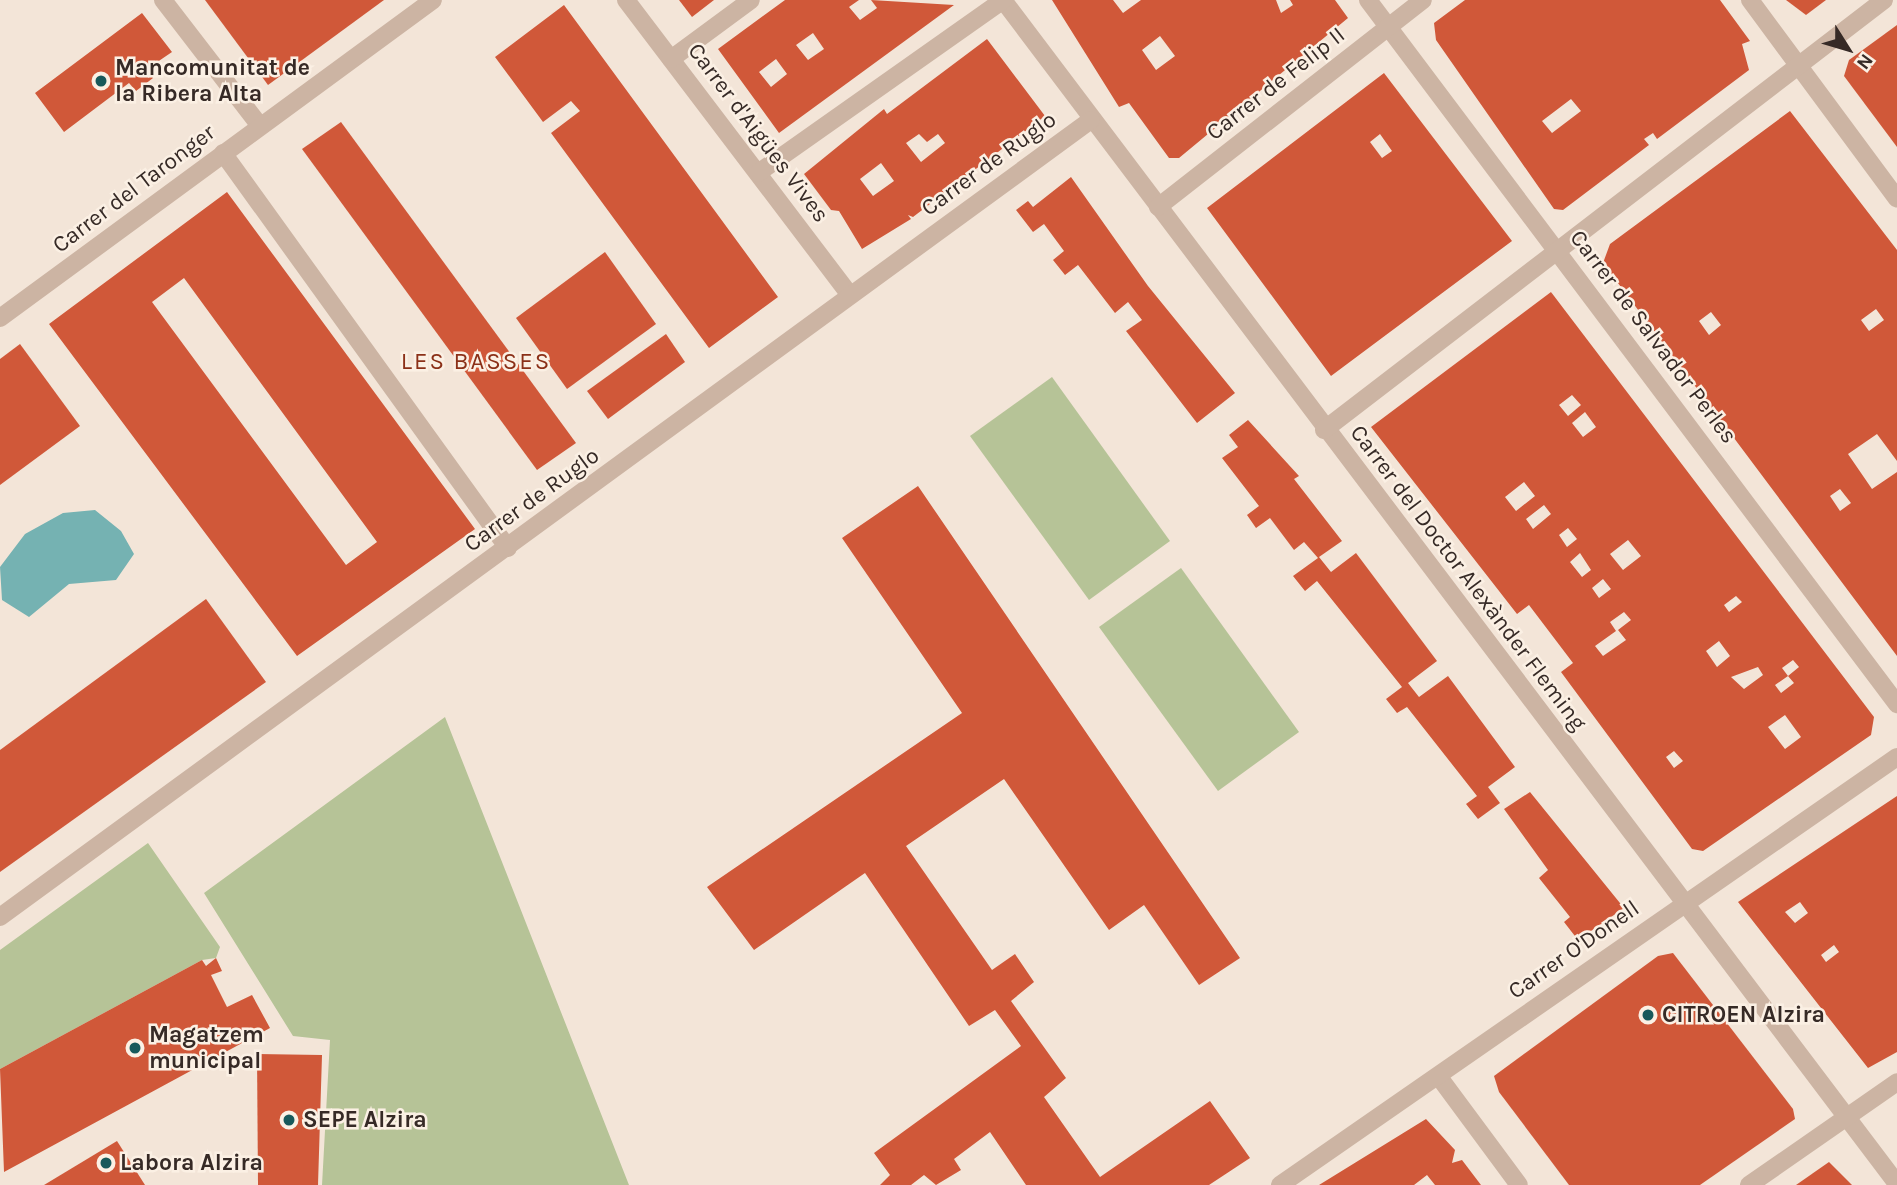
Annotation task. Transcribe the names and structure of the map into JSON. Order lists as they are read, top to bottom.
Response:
{
  "streets": {
    "street": [
      "Carrer de Felip II",
      "Carrer d'Aigües Vives",
      "Carrer de Ruglo",
      "Carrer del Taronger",
      "Carrer de Salvador Perles",
      "Carrer del Doctor Alexànder Fleming",
      "Carrer O'Donell"
    ]
  },
  "crossings": [
    ["Carrer de Felip II", "Carrer de Salvador Perles"],
    ["Carrer de Felip II", "Carrer del Doctor Alexànder Fleming"],
    ["Carrer d'Aigües Vives", "Carrer de Ruglo"],
    ["Carrer de Ruglo", "Carrer del Doctor Alexànder Fleming"],
    ["Carrer del Doctor Alexànder Fleming", "Carrer O'Donell"]
  ],
  "districts": ["LES BASSES"],
  "places": [
    "Mancomunitat de la Ribera Alta",
    "CITROEN Alzira",
    "Magatzem municipal",
    "SEPE Alzira",
    "Labora Alzira"
  ],
  "north": "bottom right"
}
